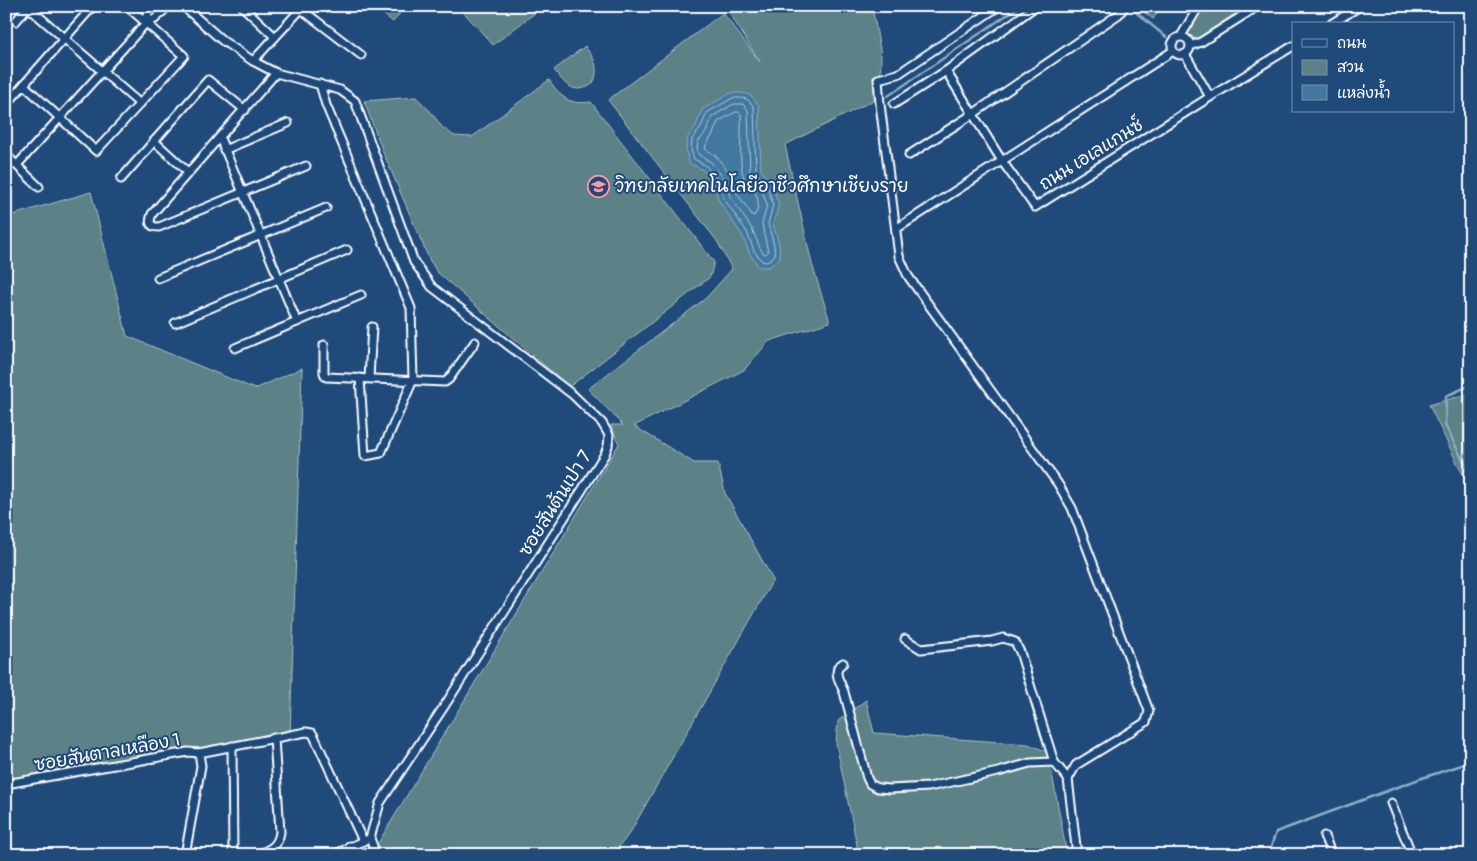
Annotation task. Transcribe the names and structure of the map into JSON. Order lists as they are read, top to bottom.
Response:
{
  "streets": {
    "street": ["ถนน เอเลแกนซ์", "ซอยสันต้นเปา 7", "ซอยสันตาลเหลือง 1"]
  },
  "places": {
    "school or university": ["วิทยาลัยเทคโนโลยีอาชีวศึกษาเชียงราย"]
  },
  "legend": ["ถนน", "สวน", "แหล่งน้ำ"]
}
